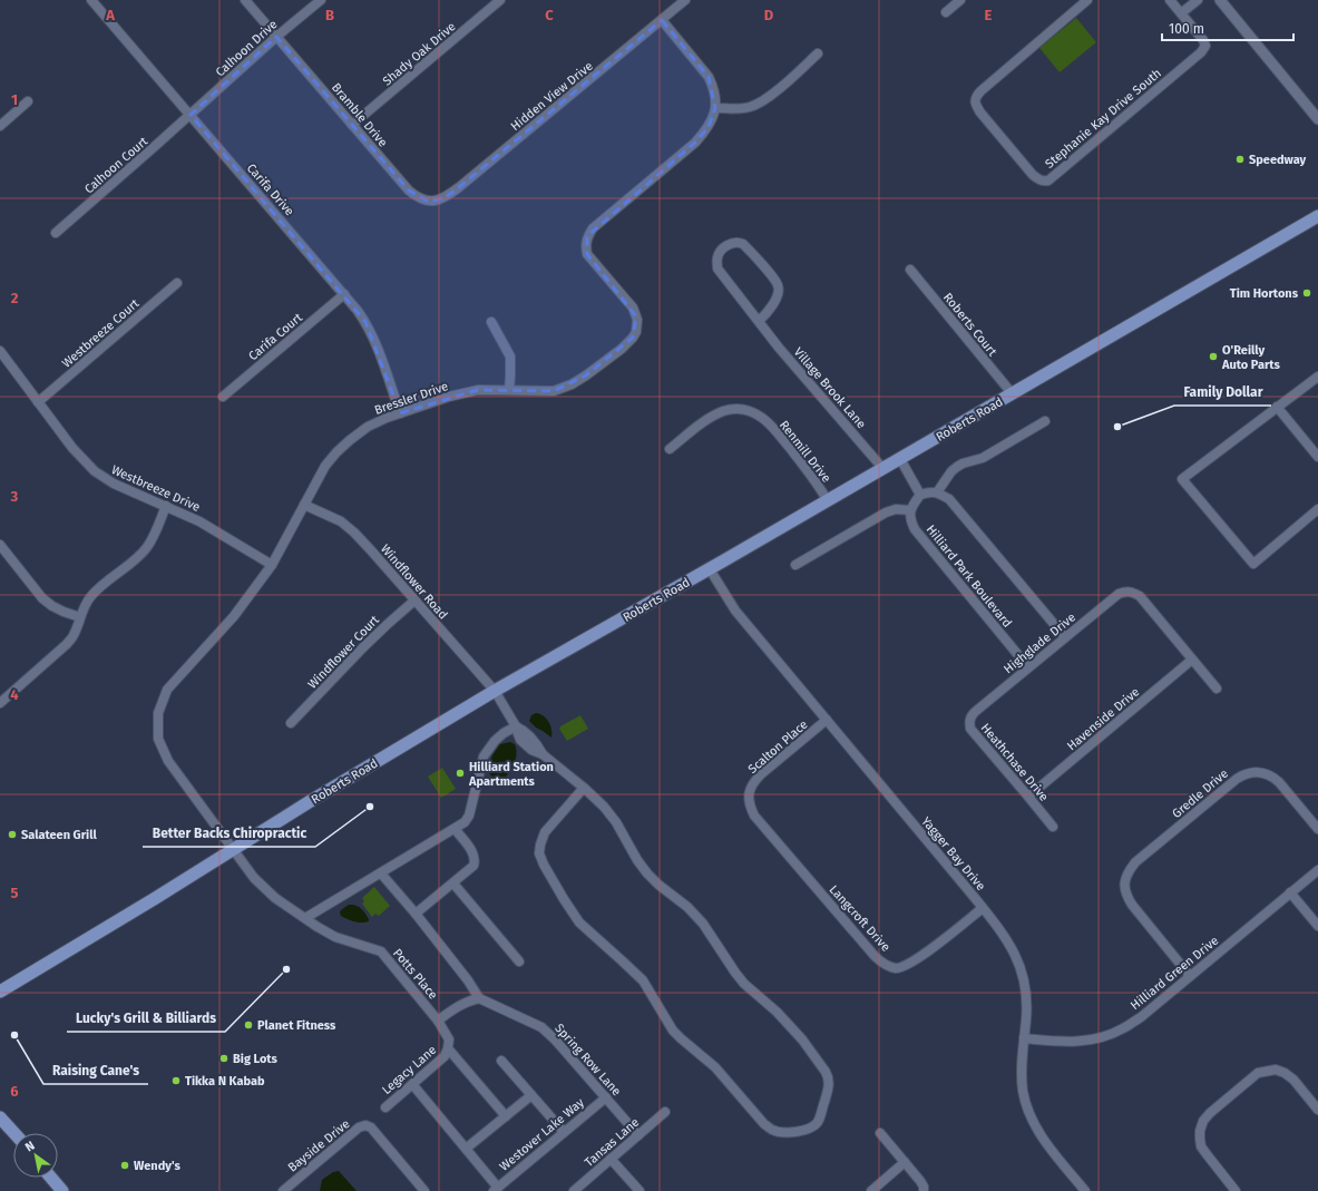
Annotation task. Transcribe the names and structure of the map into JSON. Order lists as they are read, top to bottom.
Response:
{
  "streets": {
    "main road": ["Roberts Road"],
    "street": [
      "Calhoon Drive",
      "Shady Oak Drive",
      "Hidden View Drive",
      "Bramble Drive",
      "Stephanie Kay Drive South",
      "Calhoon Court",
      "Carifa Drive",
      "Roberts Court",
      "Westbreeze Court",
      "Carifa Court",
      "Village Brook Lane",
      "Bressler Drive",
      "Renmill Drive",
      "Westbreeze Drive",
      "Hilliard Park Boulevard",
      "Windflower Road",
      "Highglade Drive",
      "Windflower Court",
      "Havenside Drive",
      "Scalton Place",
      "Heathchase Drive",
      "Gredle Drive",
      "Yagger Bay Drive",
      "Langcroft Drive",
      "Hilliard Green Drive",
      "Potts Place",
      "Spring Row Lane",
      "Legacy Lane",
      "Westover Lake Way",
      "Tansas Lane",
      "Bayside Drive"
    ]
  },
  "crossings": [
    ["Calhoon Drive", "Bramble Drive"],
    ["Calhoon Drive", "Calhoon Court"],
    ["Calhoon Drive", "Carifa Drive"],
    ["Shady Oak Drive", "Bramble Drive"],
    ["Hidden View Drive", "Bramble Drive"],
    ["Calhoon Court", "Carifa Drive"],
    ["Carifa Drive", "Carifa Court"],
    ["Carifa Drive", "Bressler Drive"],
    ["Roberts Court", "Roberts Road"],
    ["Westbreeze Court", "Westbreeze Drive"],
    ["Village Brook Lane", "Roberts Road"],
    ["Bressler Drive", "Roberts Road"],
    ["Bressler Drive", "Westbreeze Drive"],
    ["Bressler Drive", "Windflower Road"],
    ["Bressler Drive", "Potts Place"],
    ["Roberts Road", "Renmill Drive"],
    ["Roberts Road", "Windflower Road"],
    ["Roberts Road", "Yagger Bay Drive"],
    ["Roberts Road", "Potts Place"],
    ["Hilliard Park Boulevard", "Highglade Drive"],
    ["Windflower Road", "Windflower Court"],
    ["Highglade Drive", "Havenside Drive"],
    ["Highglade Drive", "Heathchase Drive"],
    ["Havenside Drive", "Heathchase Drive"],
    ["Scalton Place", "Yagger Bay Drive"],
    ["Scalton Place", "Langcroft Drive"],
    ["Gredle Drive", "Hilliard Green Drive"],
    ["Yagger Bay Drive", "Langcroft Drive"],
    ["Yagger Bay Drive", "Hilliard Green Drive"],
    ["Potts Place", "Legacy Lane"],
    ["Spring Row Lane", "Westover Lake Way"],
    ["Spring Row Lane", "Tansas Lane"]
  ],
  "places": [
    "Speedway",
    "Tim Hortons",
    "O'Reilly Auto Parts",
    "Family Dollar",
    "Hilliard Station Apartments",
    "Better Backs Chiropractic",
    "Salateen Grill",
    "Lucky's Grill & Billiards",
    "Planet Fitness",
    "Raising Cane's",
    "Big Lots",
    "Tikka N Kabab",
    "Wendy's"
  ],
  "scale_bar": "100 m",
  "north": "top left",
  "grid": {
    "columns": [
      "A",
      "B",
      "C",
      "D",
      "E"
    ],
    "rows": [
      "1",
      "2",
      "3",
      "4",
      "5",
      "6"
    ]
  }
}
